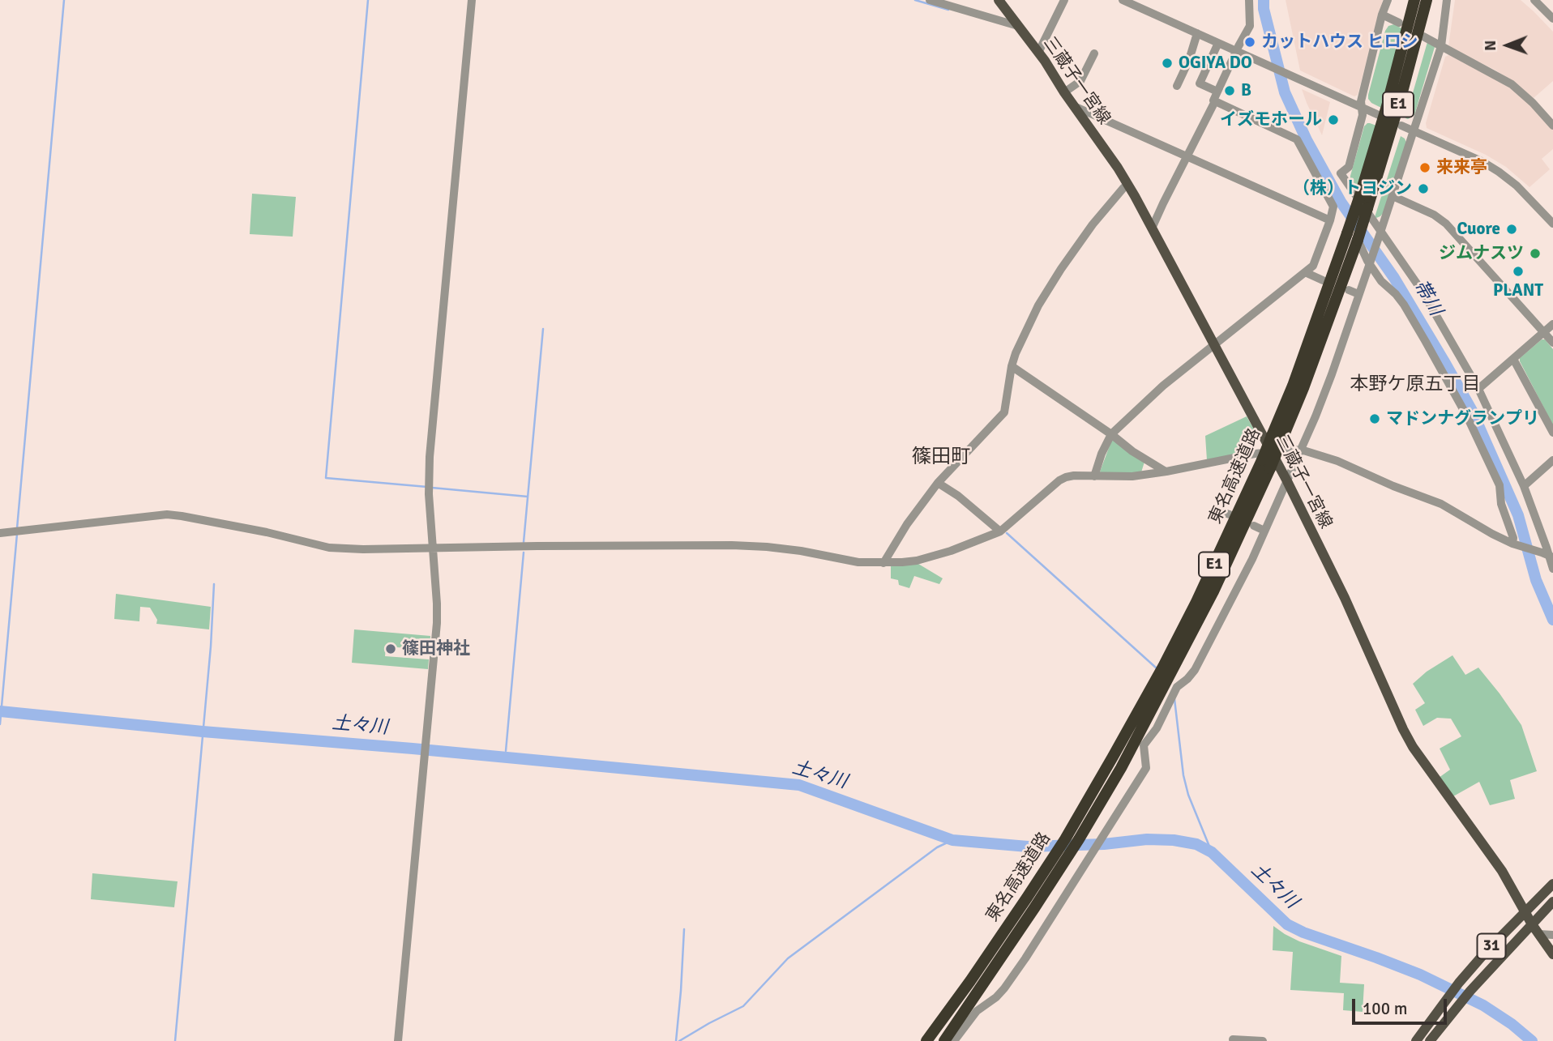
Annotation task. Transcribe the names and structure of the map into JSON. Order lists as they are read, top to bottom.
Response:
{
  "streets": {
    "highway": ["E1", "東名高速道路"],
    "main road": ["三蔵子一宮線", "31"]
  },
  "crossings": [
    ["三蔵子一宮線", "東名高速道路"],
    ["三蔵子一宮線", "31"]
  ],
  "districts": ["本野ケ原五丁目", "篠田町"],
  "water": ["帯川", "土々川"],
  "places": [
    "カットハウス ヒロシ",
    "OGIYA DO",
    "B",
    "イズモホール",
    "来来亭",
    "（株）トヨジン",
    "Cuore",
    "ジムナスツ",
    "PLANT",
    "マドンナグランプリ",
    "篠田神社"
  ],
  "scale_bar": "100 m",
  "north": "left"
}
